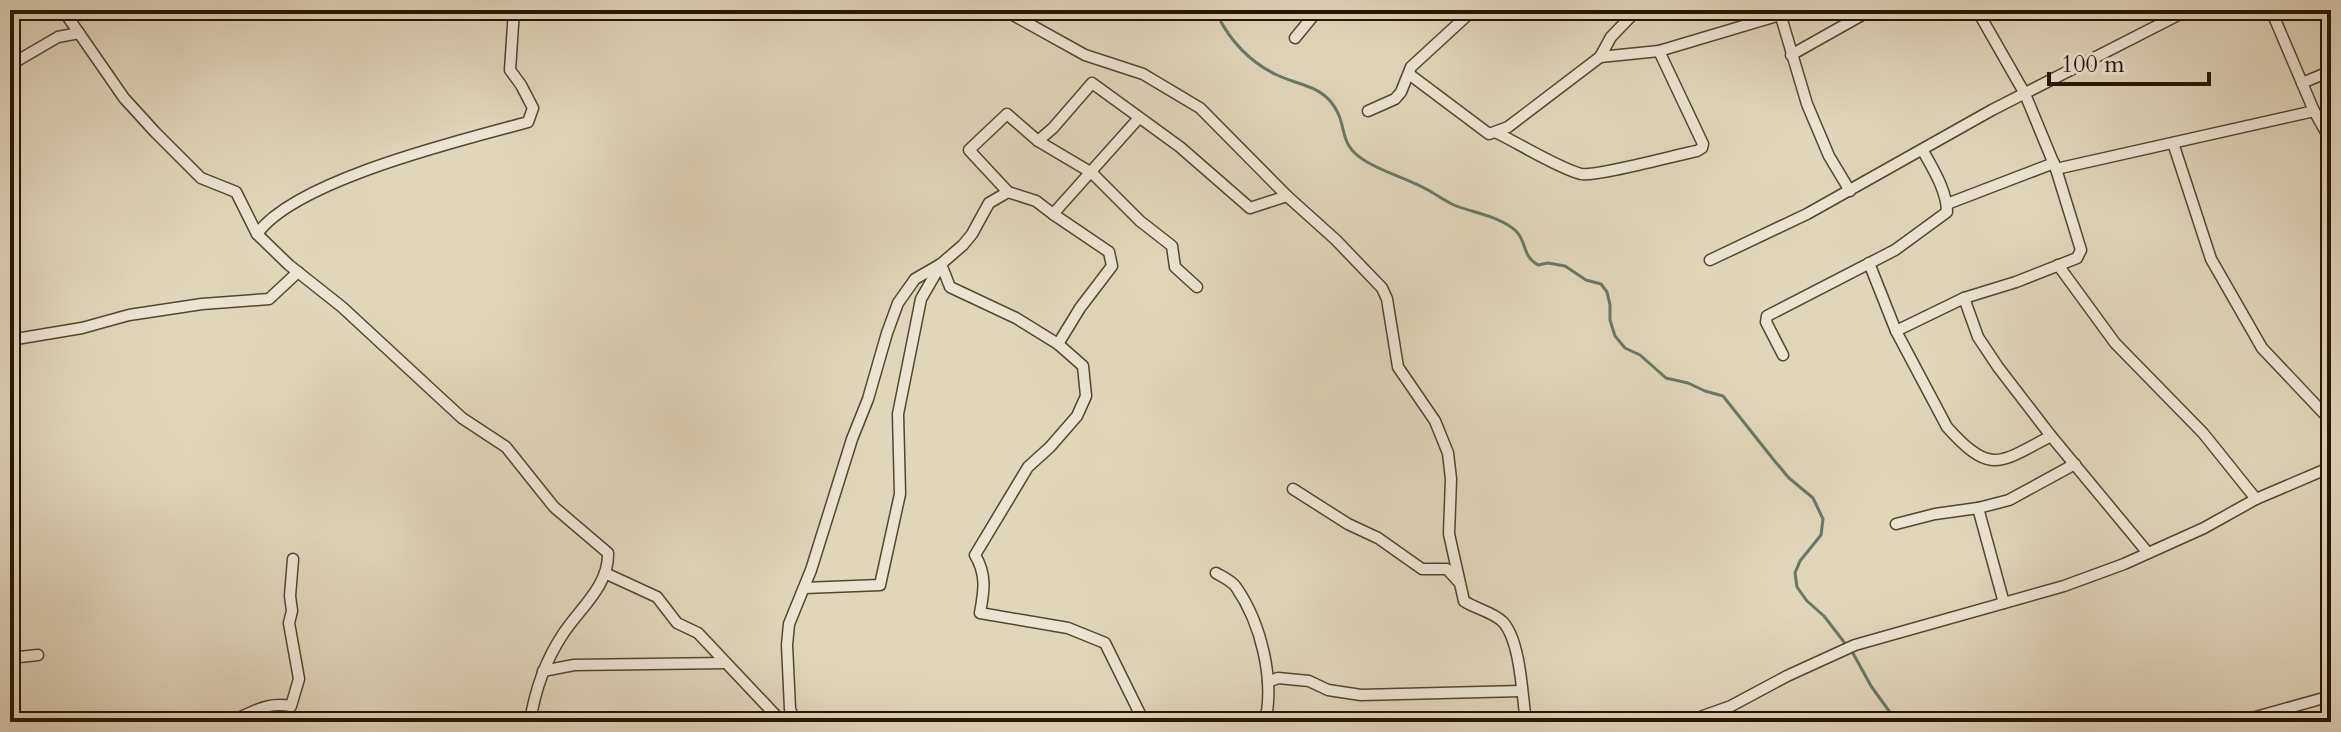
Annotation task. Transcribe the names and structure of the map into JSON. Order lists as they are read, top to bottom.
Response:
{
  "scale_bar": "100 m"
}
